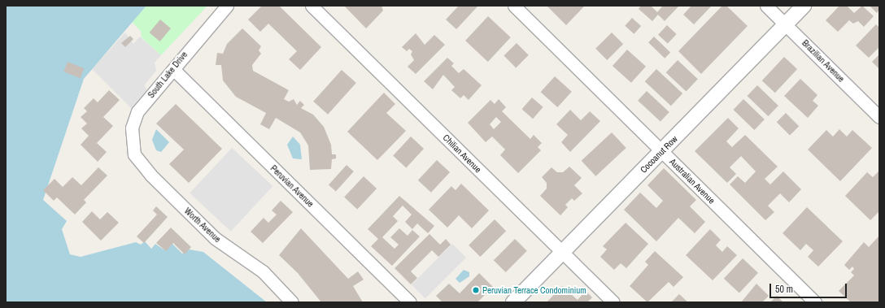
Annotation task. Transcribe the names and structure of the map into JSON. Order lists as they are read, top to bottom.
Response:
{
  "streets": {
    "street": [
      "Brazilian Avenue",
      "South Lake Drive",
      "Chilian Avenue",
      "Cocoanut Row",
      "Australian Avenue",
      "Peruvian Avenue",
      "Worth Avenue"
    ]
  },
  "crossings": [
    ["Brazilian Avenue", "Cocoanut Row"],
    ["South Lake Drive", "Peruvian Avenue"],
    ["South Lake Drive", "Worth Avenue"],
    ["Chilian Avenue", "Cocoanut Row"],
    ["Cocoanut Row", "Australian Avenue"]
  ],
  "places": ["Peruvian Terrace Condominium"],
  "scale_bar": "50 m"
}
